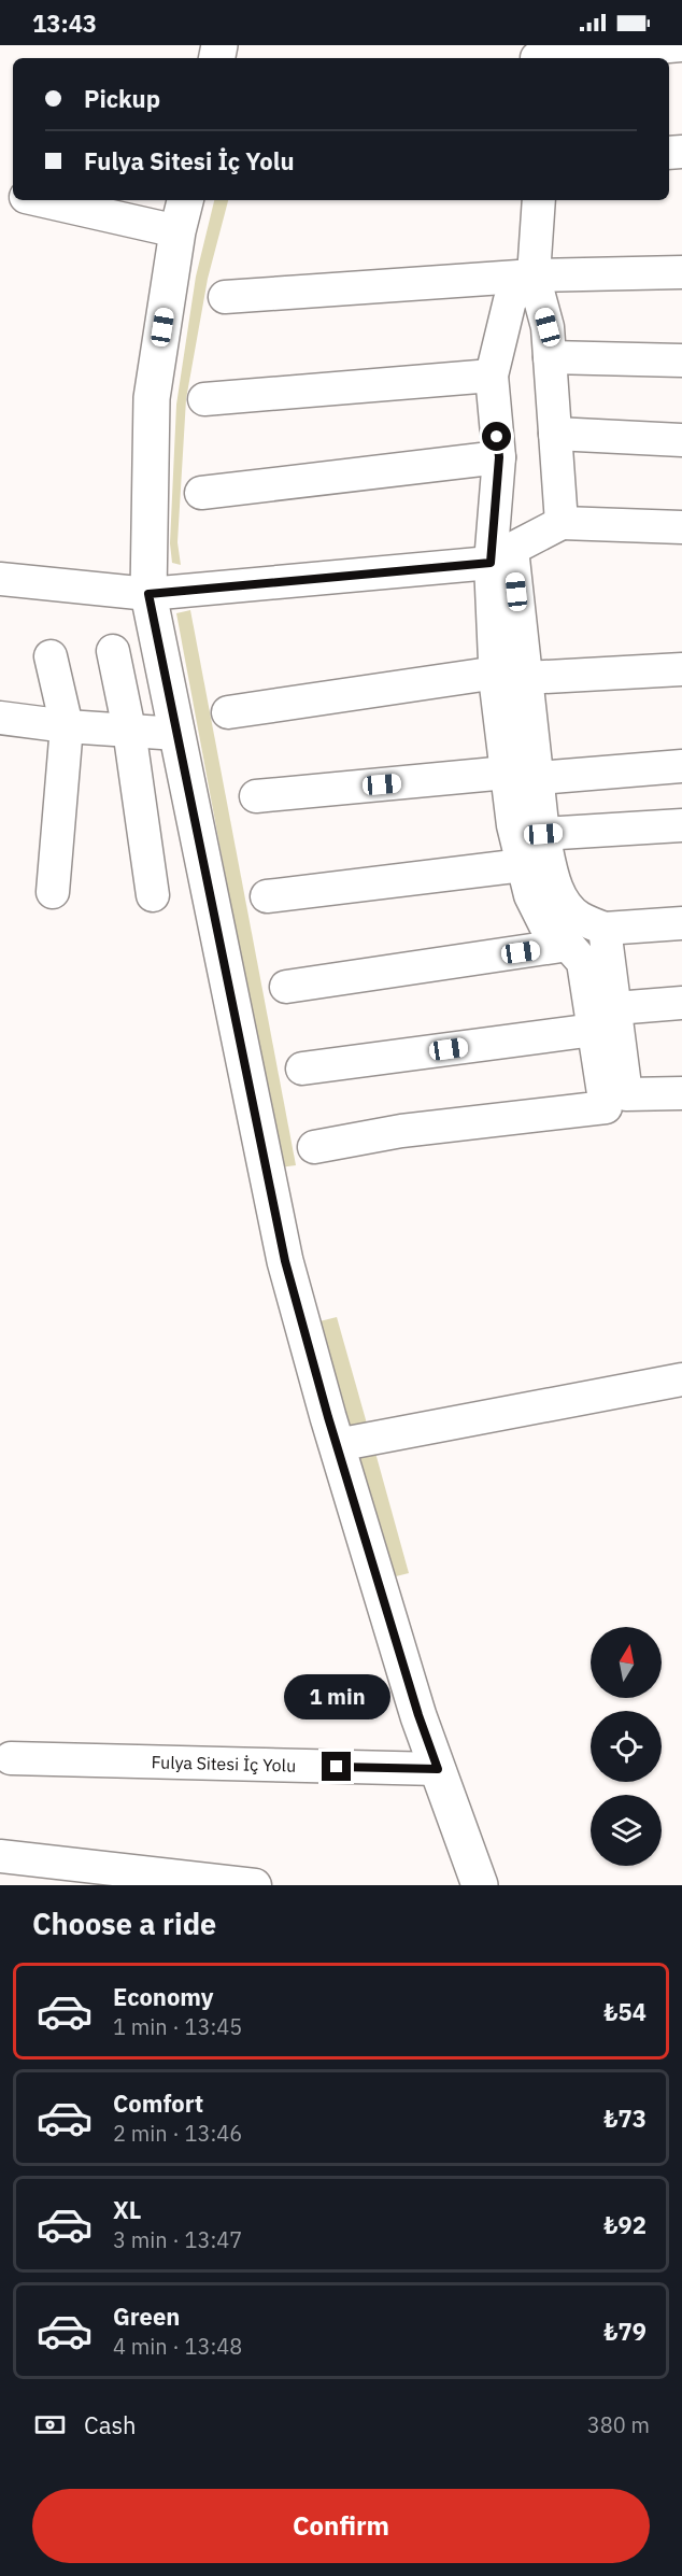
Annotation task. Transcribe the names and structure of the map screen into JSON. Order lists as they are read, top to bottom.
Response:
{
  "streets": {
    "street": ["Fulya Sitesi İç Yolu"]
  },
  "north": "top",
  "page": {
    "status": "13:43",
    "banner": ["Pickup", "Fulya Sitesi İç Yolu"],
    "bubble": "1 min",
    "heading": "Choose a ride",
    "list": [
      {
        "name": "Economy",
        "note": "1 min · 13:45",
        "value": "₺54"
      },
      {
        "name": "Comfort",
        "note": "2 min · 13:46",
        "value": "₺73"
      },
      {
        "name": "XL",
        "note": "3 min · 13:47",
        "value": "₺92"
      },
      {
        "name": "Green",
        "note": "4 min · 13:48",
        "value": "₺79"
      }
    ],
    "pay": ["Cash", "380 m"],
    "buttons": "Confirm"
  }
}
